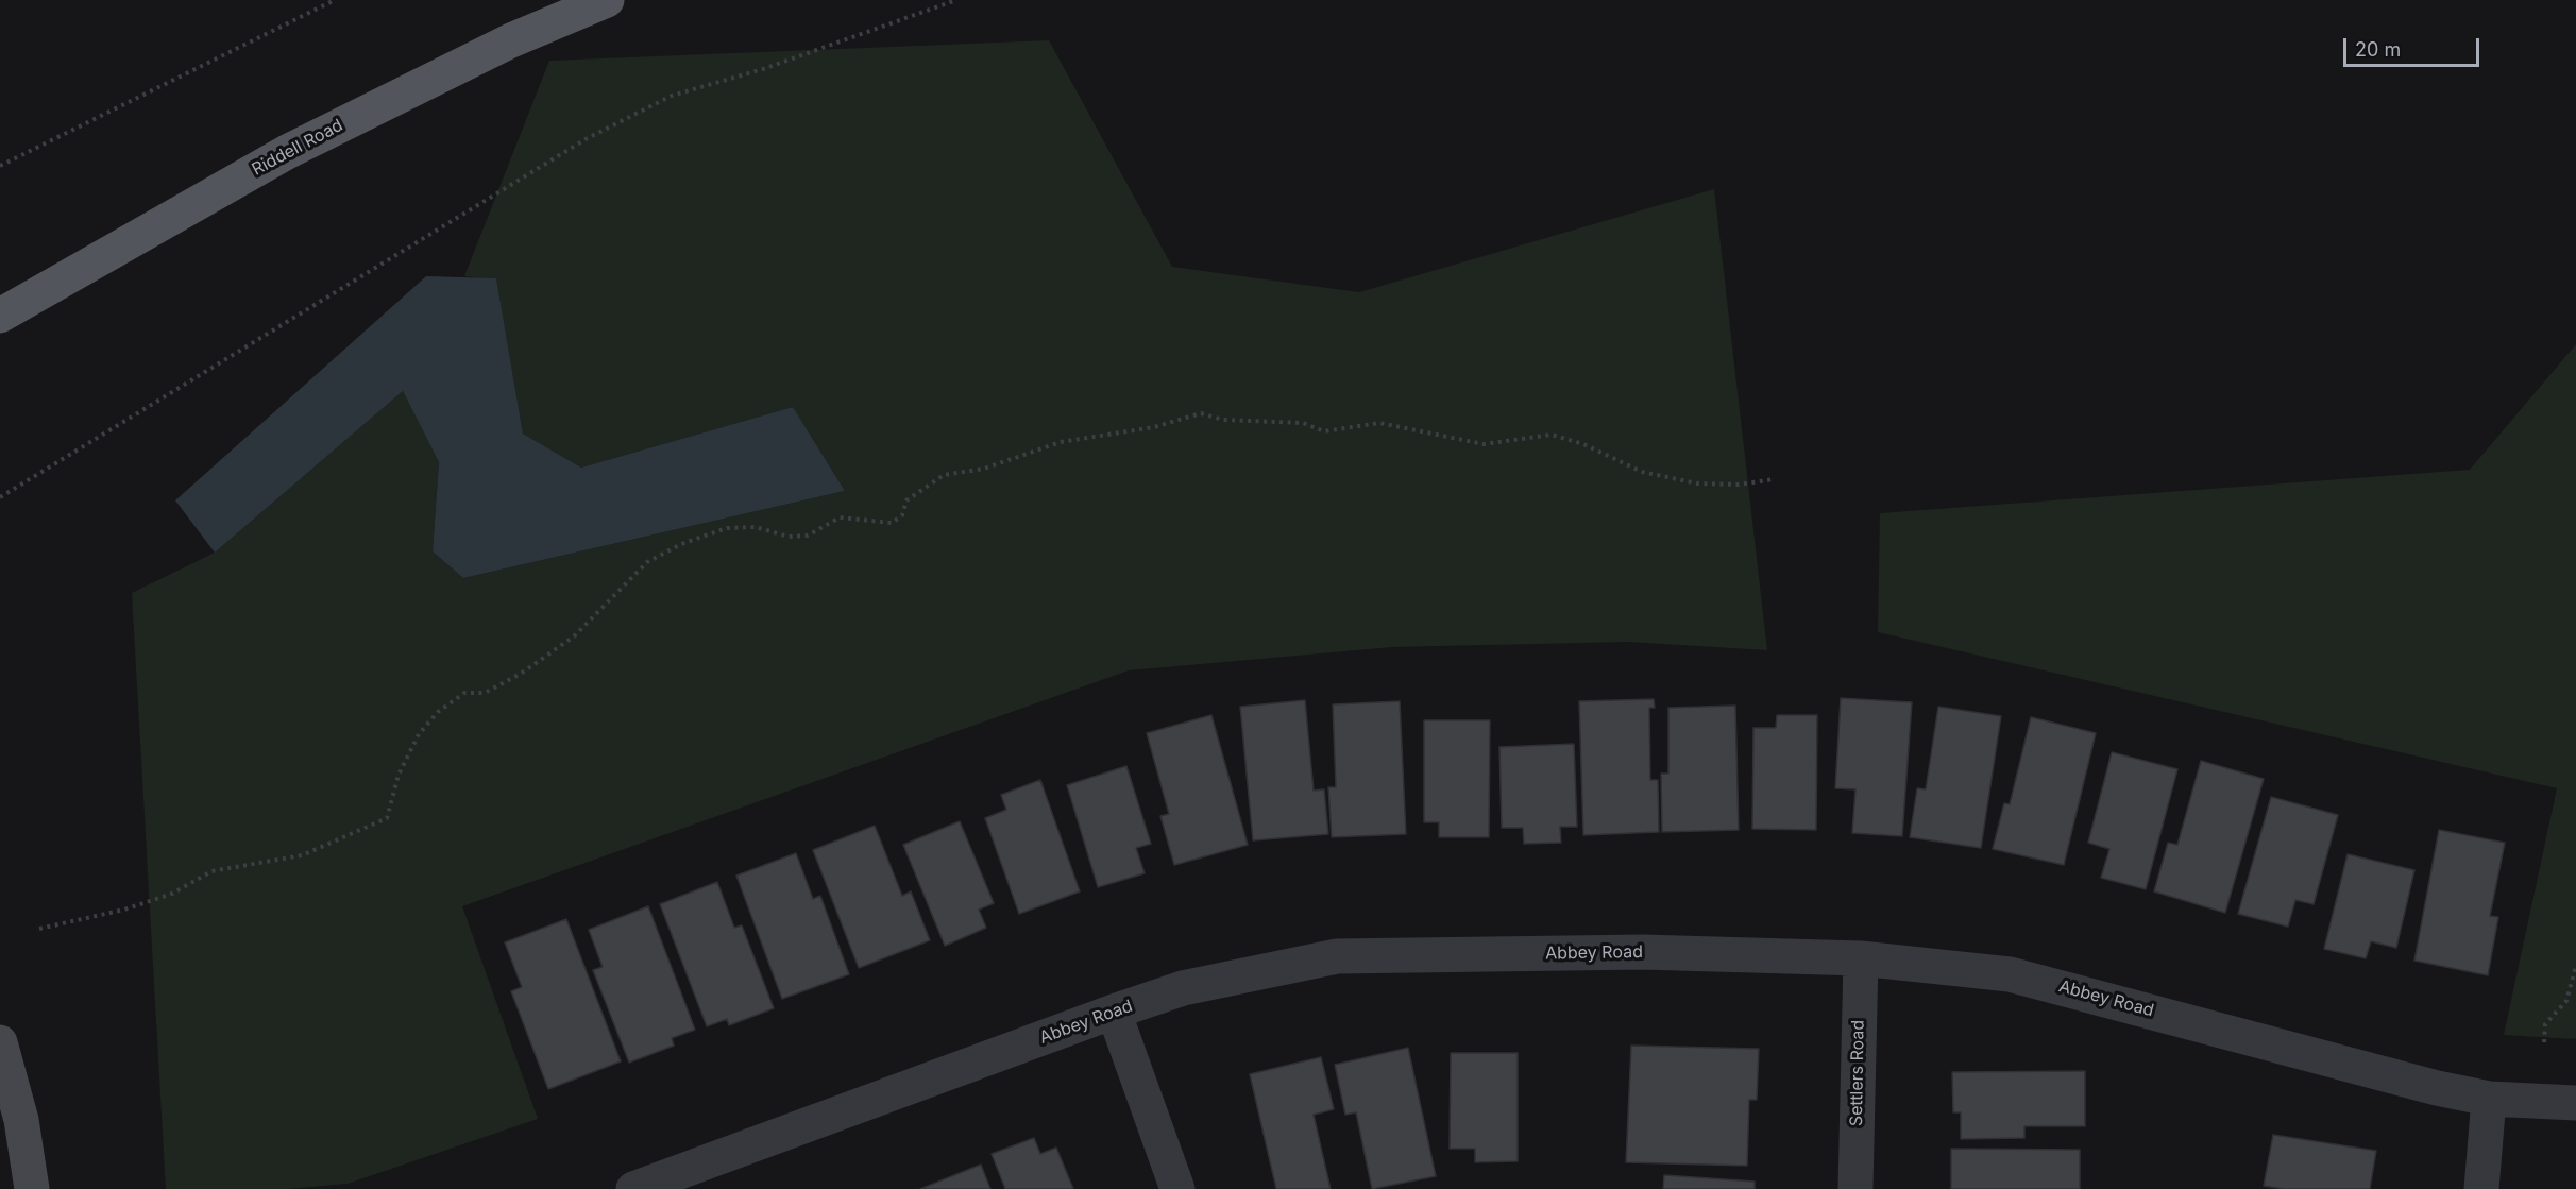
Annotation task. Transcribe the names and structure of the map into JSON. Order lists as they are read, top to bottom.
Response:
{
  "streets": {
    "main road": ["Riddell Road"],
    "street": ["Abbey Road", "Settlers Road"]
  },
  "crossings": [
    ["Abbey Road", "Settlers Road"]
  ],
  "scale_bar": "20 m"
}
